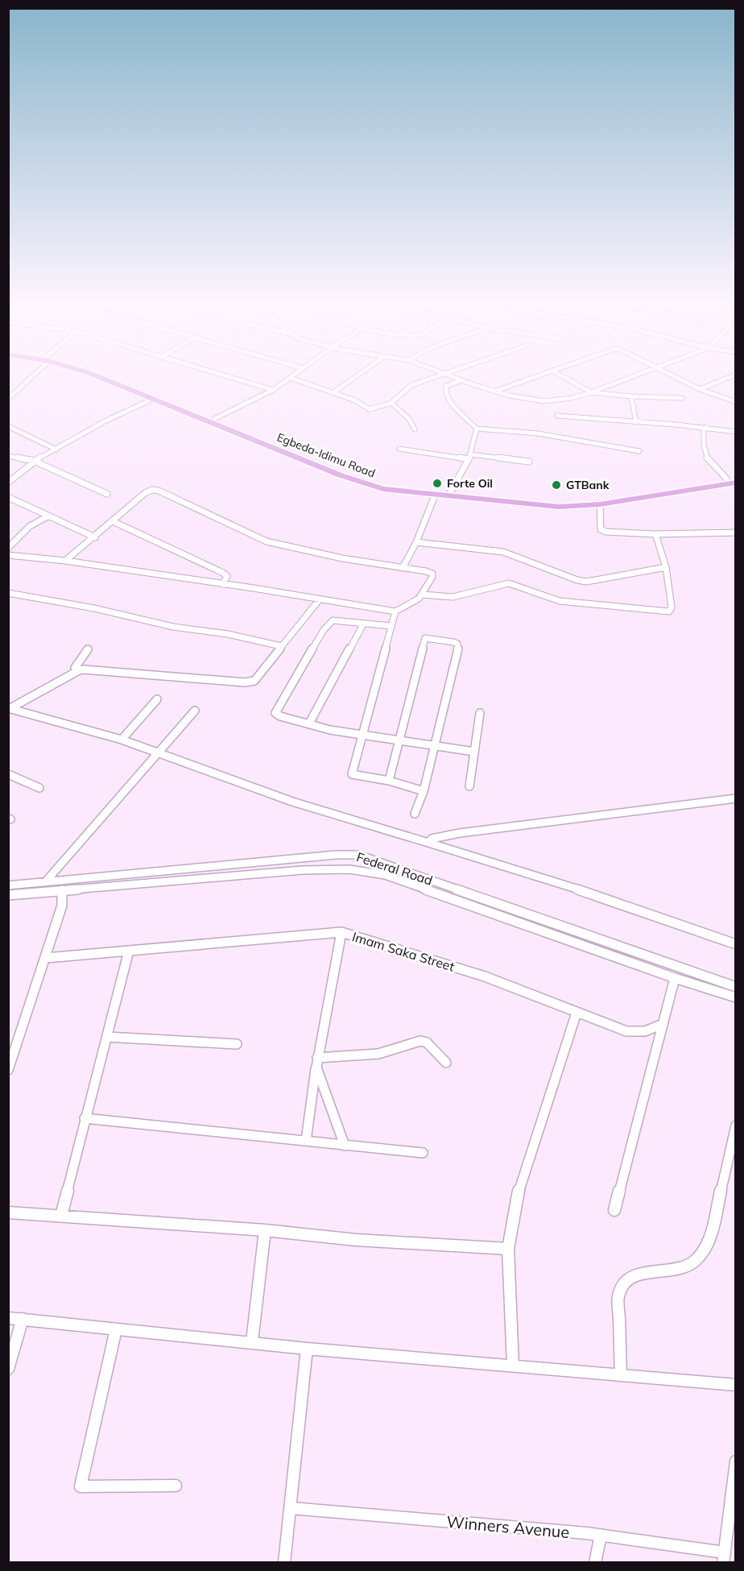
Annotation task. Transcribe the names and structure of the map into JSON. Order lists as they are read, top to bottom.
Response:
{
  "streets": {
    "main road": ["Egbeda-Idimu Road"],
    "street": ["Federal Road", "Imam Saka Street", "Winners Avenue"]
  },
  "places": ["Forte Oil", "GTBank"]
}
